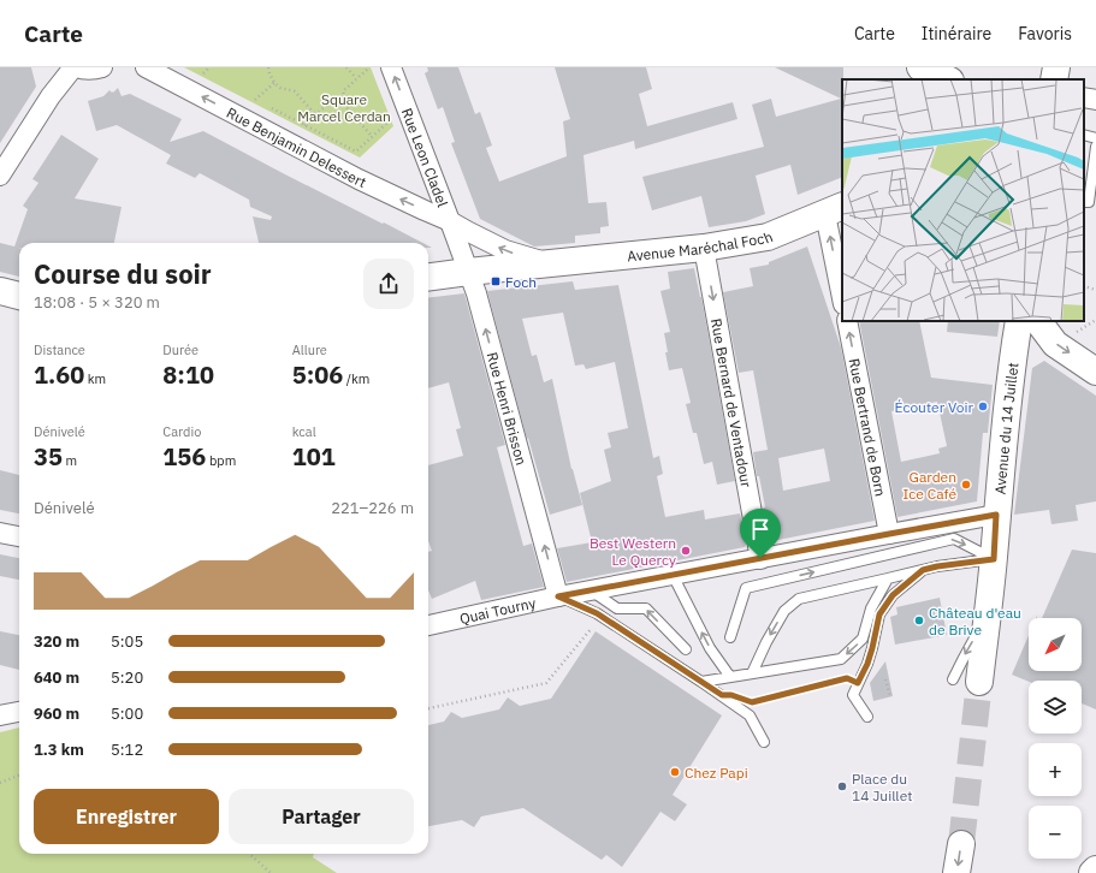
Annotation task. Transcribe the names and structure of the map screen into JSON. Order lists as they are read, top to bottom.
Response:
{
  "streets": {
    "main road": ["Avenue Maréchal Foch", "Avenue du 14 Juillet"],
    "street": [
      "Rue Benjamin Delessert",
      "Rue Leon Cladel",
      "Rue Bernard de Ventadour",
      "Rue Henri Brisson",
      "Rue Bertrand de Born",
      "Quai Tourny"
    ]
  },
  "crossings": [
    ["Rue Benjamin Delessert", "Rue Leon Cladel"],
    ["Rue Benjamin Delessert", "Avenue Maréchal Foch"],
    ["Rue Benjamin Delessert", "Rue Henri Brisson"],
    ["Rue Leon Cladel", "Avenue Maréchal Foch"],
    ["Rue Leon Cladel", "Rue Henri Brisson"],
    ["Avenue Maréchal Foch", "Rue Bernard de Ventadour"],
    ["Avenue Maréchal Foch", "Rue Henri Brisson"],
    ["Rue Bernard de Ventadour", "Quai Tourny"],
    ["Rue Henri Brisson", "Quai Tourny"],
    ["Rue Bertrand de Born", "Quai Tourny"],
    ["Avenue du 14 Juillet", "Quai Tourny"]
  ],
  "one_way": [
    "Rue Benjamin Delessert",
    "Rue Leon Cladel",
    "Rue Bernard de Ventadour",
    "Rue Henri Brisson",
    "Rue Bertrand de Born"
  ],
  "parks": ["Square Marcel Cerdan"],
  "places": {
    "transit": ["Foch"],
    "other": [
      "Écouter Voir",
      "Garden Ice Café",
      "Best Western Le Quercy",
      "Château d'eau de Brive",
      "Chez Papi",
      "Place du 14 Juillet"
    ]
  },
  "north": "bottom left",
  "page": {
    "header": "Carte",
    "nav": ["Carte", "Itinéraire", "Favoris"],
    "heading": ["Course du soir", "18:08 · 5 × 320 m"],
    "stats": [
      ["Distance", "1.60 km"],
      ["Durée", "8:10"],
      ["Allure", "5:06 /km"],
      ["Dénivelé", "35 m"],
      ["Cardio", "156 bpm"],
      ["kcal", "101"]
    ],
    "chart": ["Dénivelé", "221–226 m"],
    "map_buttons": ["+", "−"],
    "list": [
      {
        "name": "320 m",
        "note": "5:05"
      },
      {
        "name": "640 m",
        "note": "5:20"
      },
      {
        "name": "960 m",
        "note": "5:00"
      },
      {
        "name": "1.3 km",
        "note": "5:12"
      }
    ],
    "buttons": ["Enregistrer", "Partager"]
  }
}
